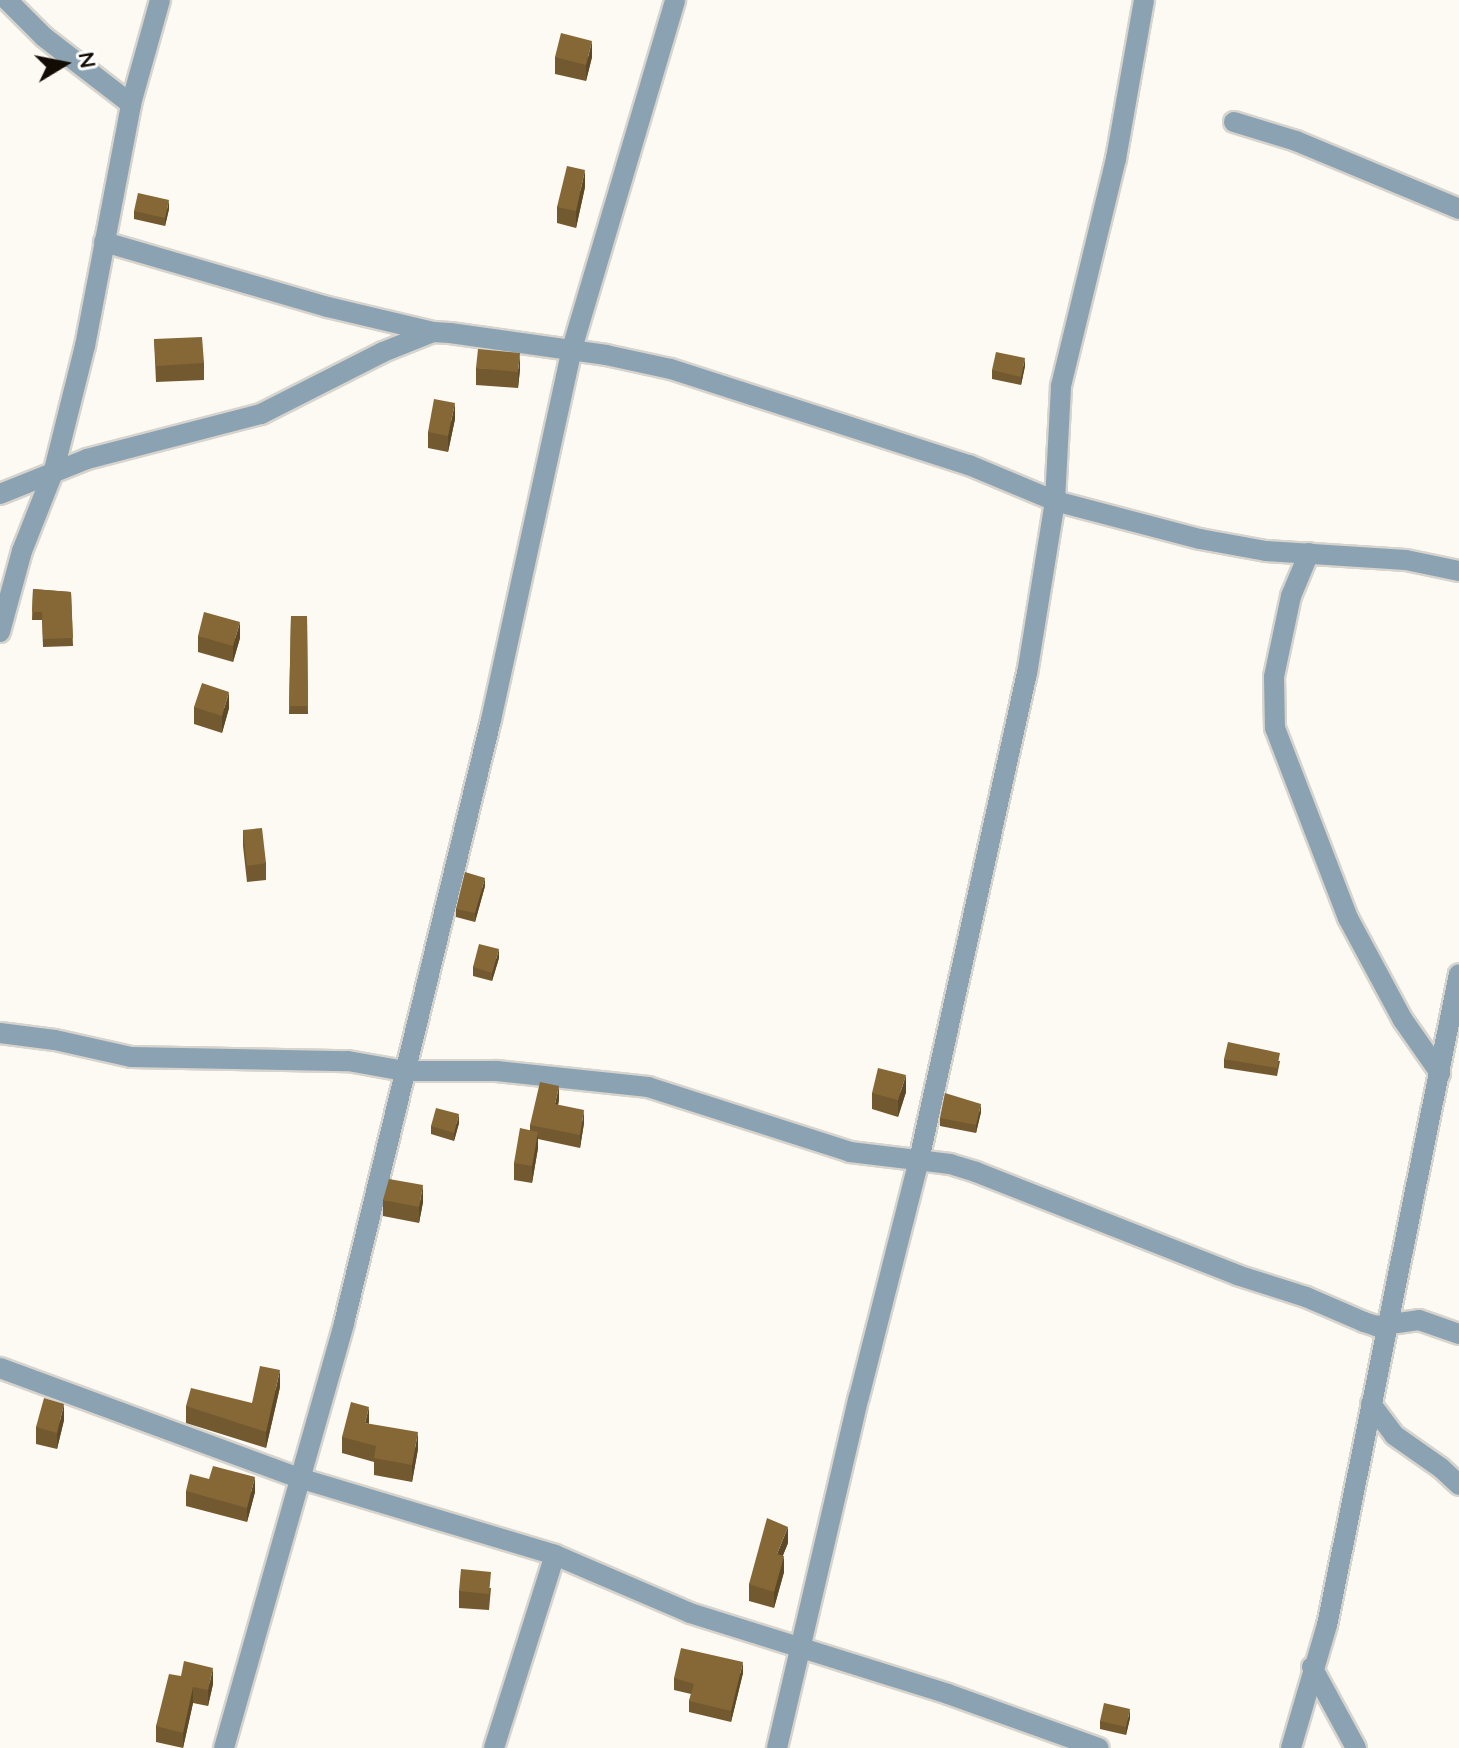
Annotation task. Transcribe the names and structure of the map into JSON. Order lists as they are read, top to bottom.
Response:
{
  "north": "right"
}
